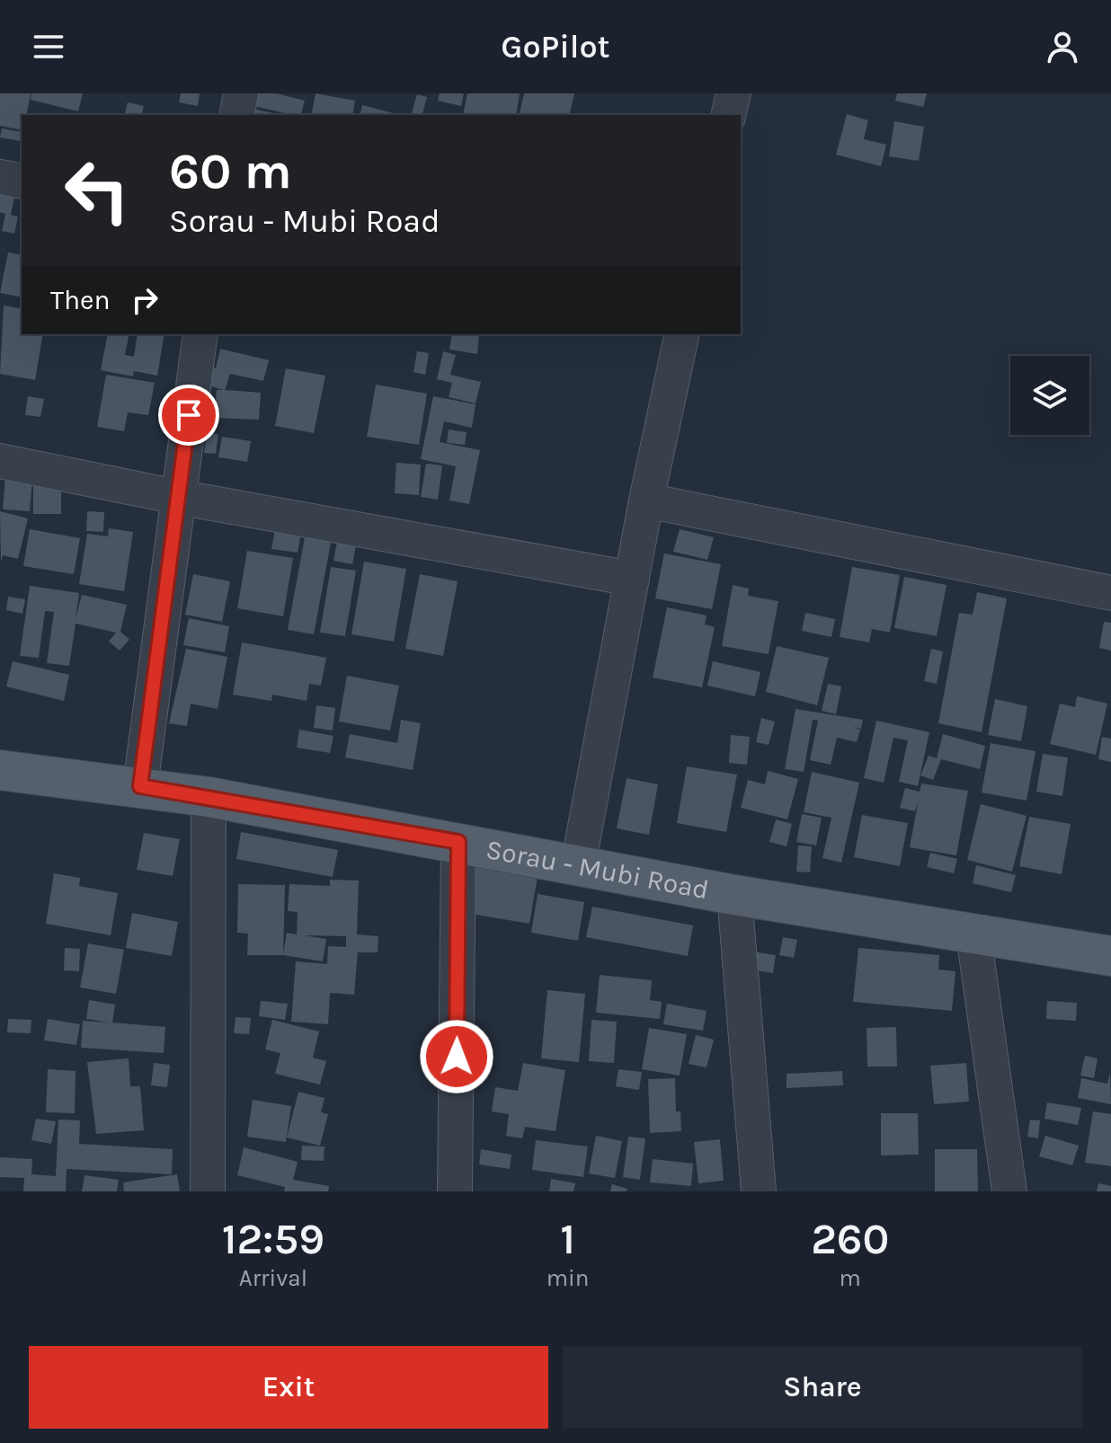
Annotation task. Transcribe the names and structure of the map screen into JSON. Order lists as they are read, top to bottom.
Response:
{
  "streets": {
    "main road": ["Sorau - Mubi Road"]
  },
  "page": {
    "header": "GoPilot",
    "turn": ["60 m", "Sorau - Mubi Road"],
    "then": "Then",
    "eta": [
      "12:59",
      "Arrival",
      "1",
      "min",
      "260",
      "m"
    ],
    "buttons": ["Exit", "Share"]
  }
}
